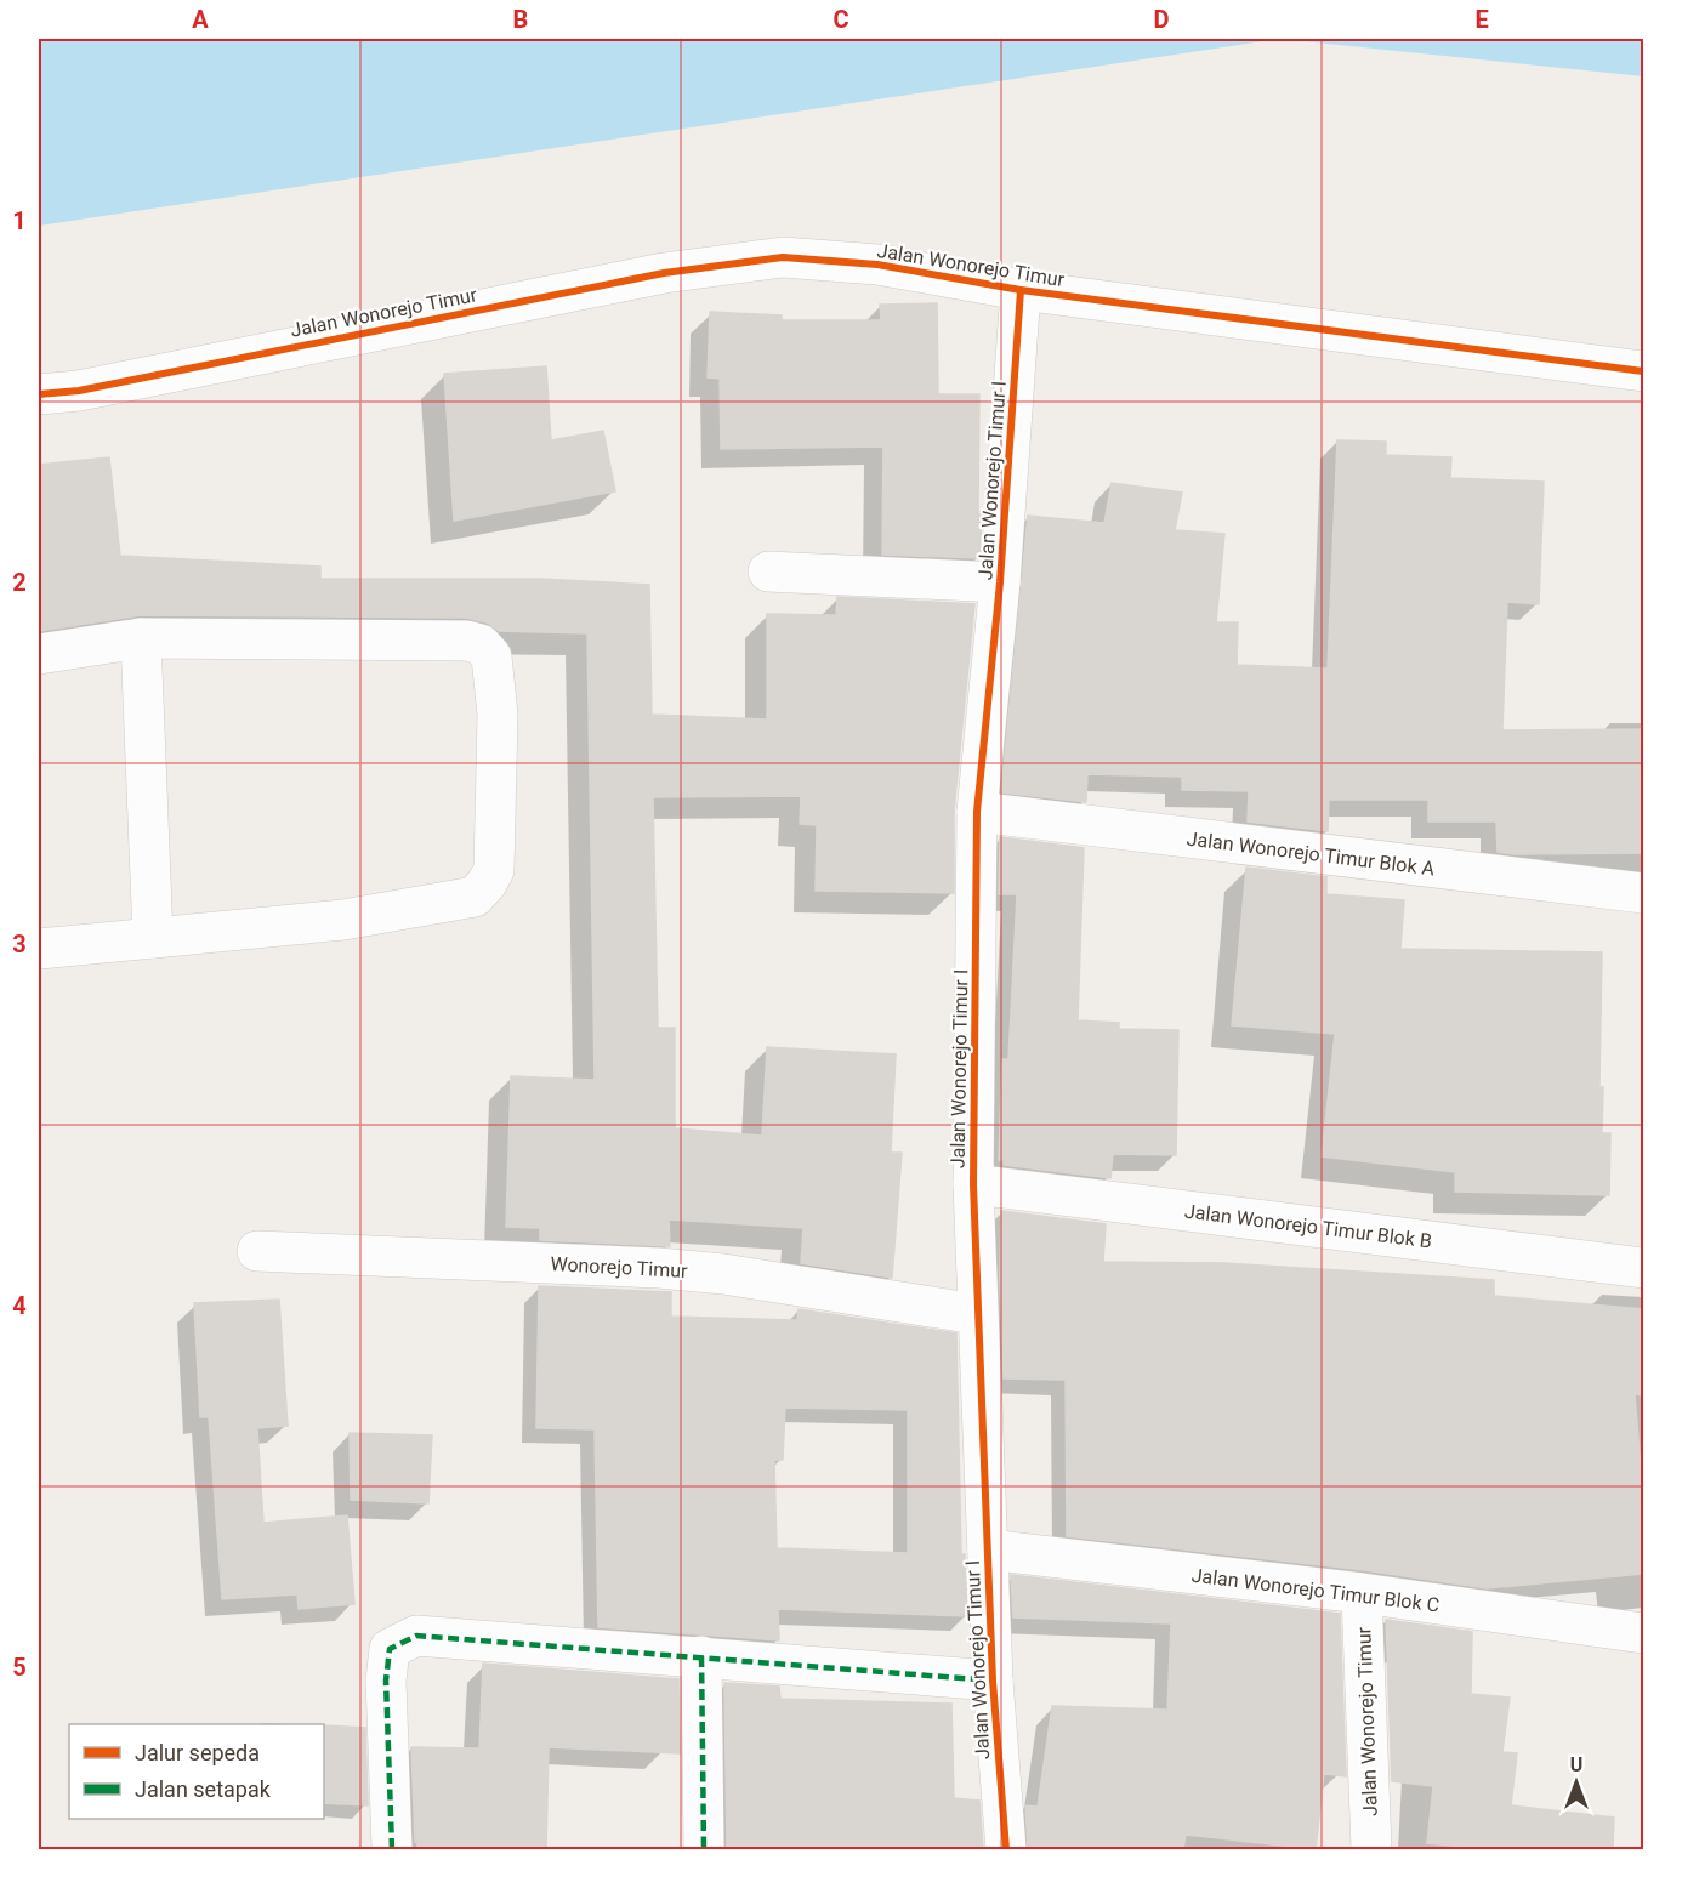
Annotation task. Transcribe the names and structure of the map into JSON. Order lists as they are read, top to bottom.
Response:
{
  "streets": {
    "street": [
      "Jalan Wonorejo Timur",
      "Jalan Wonorejo Timur I",
      "Jalan Wonorejo Timur Blok A",
      "Jalan Wonorejo Timur Blok B",
      "Wonorejo Timur",
      "Jalan Wonorejo Timur Blok C"
    ]
  },
  "crossings": [
    ["Jalan Wonorejo Timur", "Jalan Wonorejo Timur I"],
    ["Jalan Wonorejo Timur", "Jalan Wonorejo Timur Blok C"],
    ["Jalan Wonorejo Timur I", "Jalan Wonorejo Timur Blok A"],
    ["Jalan Wonorejo Timur I", "Jalan Wonorejo Timur Blok B"],
    ["Jalan Wonorejo Timur I", "Wonorejo Timur"],
    ["Jalan Wonorejo Timur I", "Jalan Wonorejo Timur Blok C"]
  ],
  "legend": ["Jalur sepeda", "Jalan setapak"],
  "north": "top",
  "grid": {
    "columns": [
      "A",
      "B",
      "C",
      "D",
      "E"
    ],
    "rows": [
      "1",
      "2",
      "3",
      "4",
      "5"
    ]
  }
}
